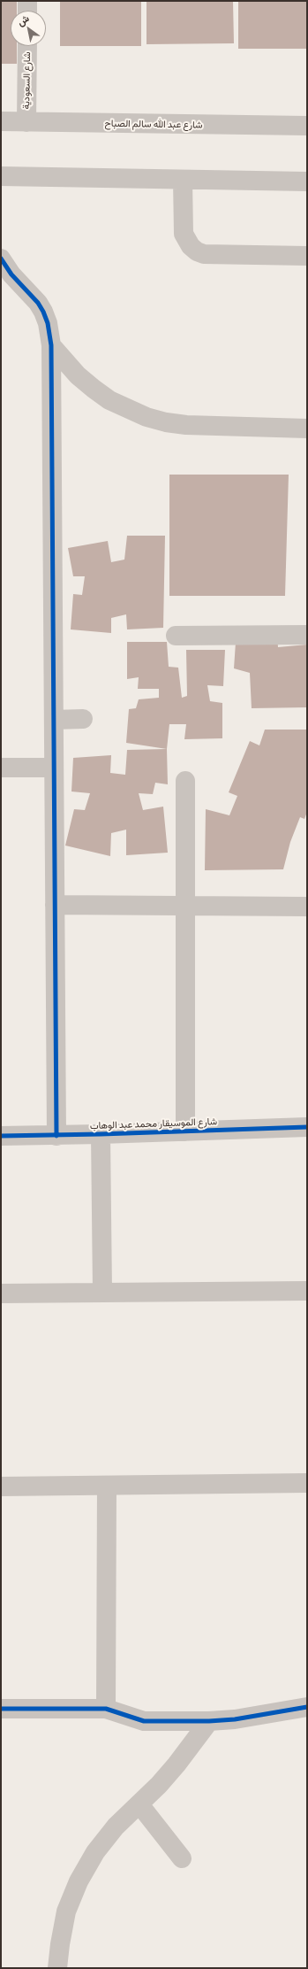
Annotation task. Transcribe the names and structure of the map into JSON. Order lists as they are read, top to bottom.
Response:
{
  "streets": {
    "street": ["شارع السعودية", "شارع عبد الله سالم الصباح", "شارع الموسيقار محمد عبد الوهاب"]
  },
  "crossings": [
    ["شارع السعودية", "شارع عبد الله سالم الصباح"]
  ],
  "north": "top left"
}
